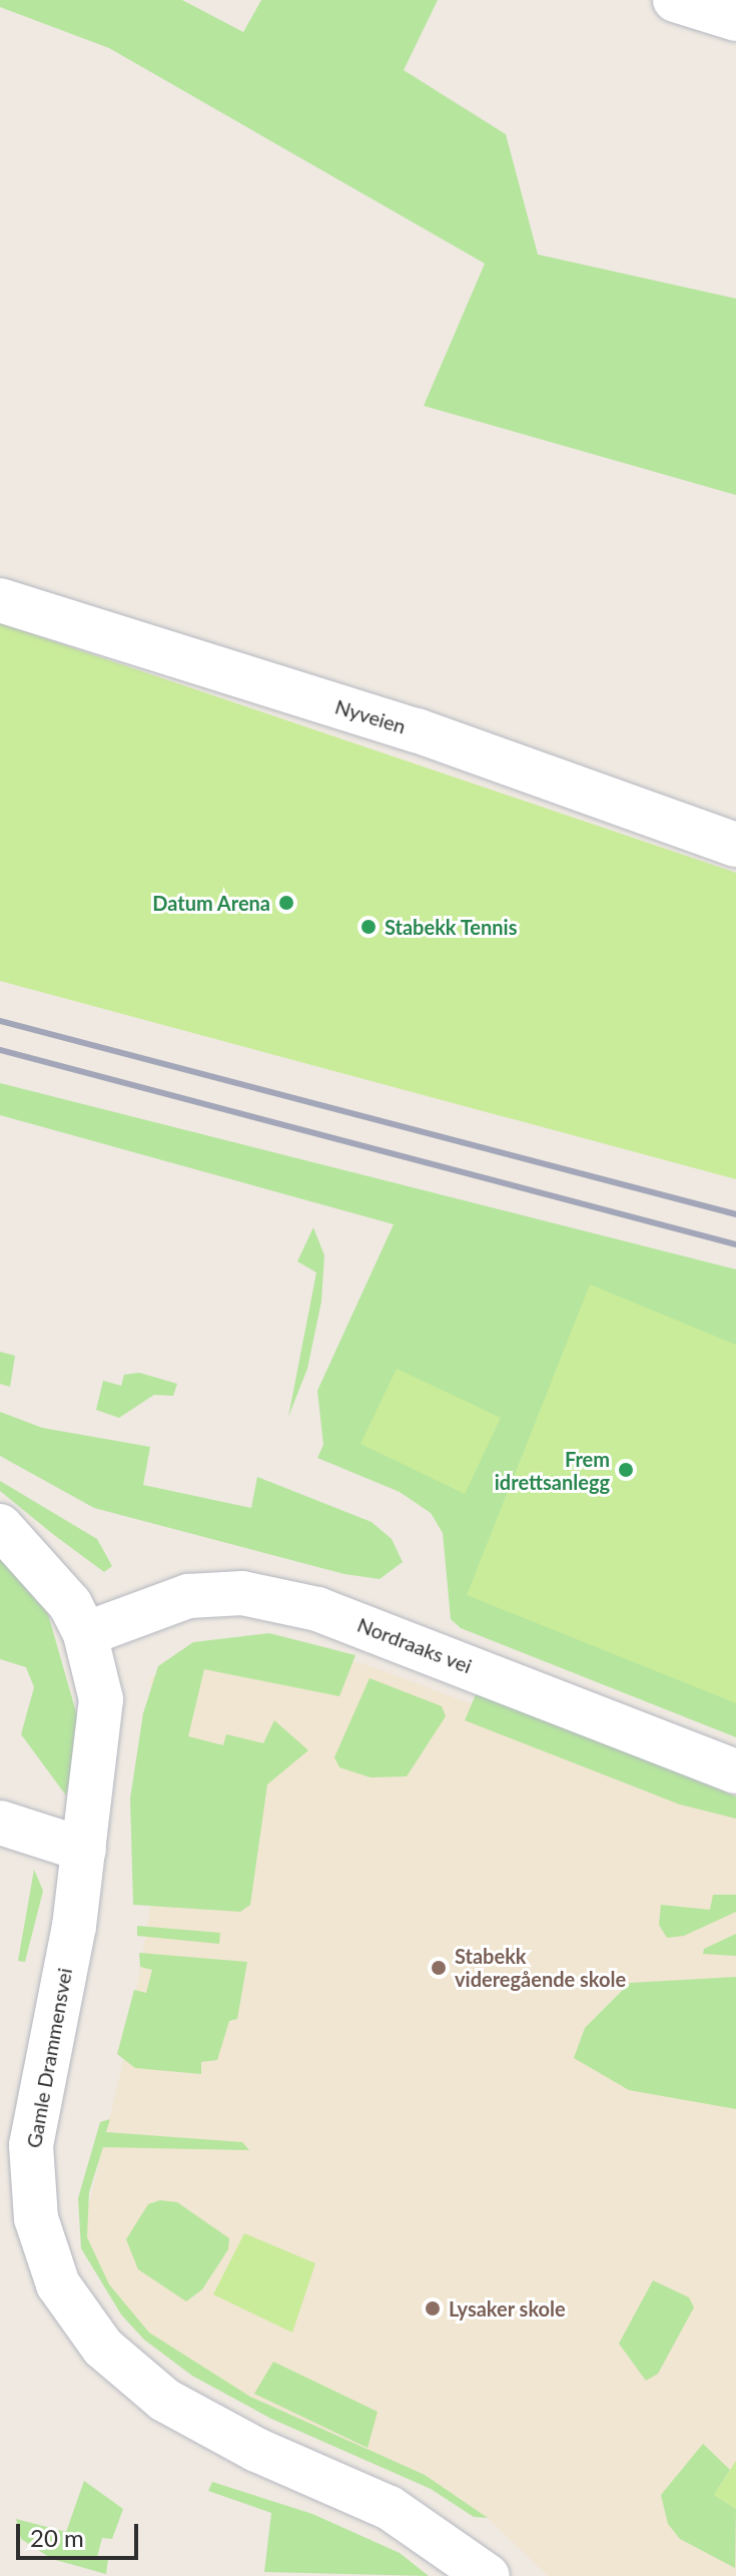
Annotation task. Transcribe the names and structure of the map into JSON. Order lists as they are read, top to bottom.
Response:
{
  "streets": {
    "street": ["Nyveien", "Nordraaks vei", "Gamle Drammensvei"]
  },
  "crossings": [
    ["Nordraaks vei", "Gamle Drammensvei"]
  ],
  "places": [
    "Datum Arena",
    "Stabekk Tennis",
    "Frem idrettsanlegg",
    "Stabekk videregående skole",
    "Lysaker skole"
  ],
  "scale_bar": "20 m"
}
